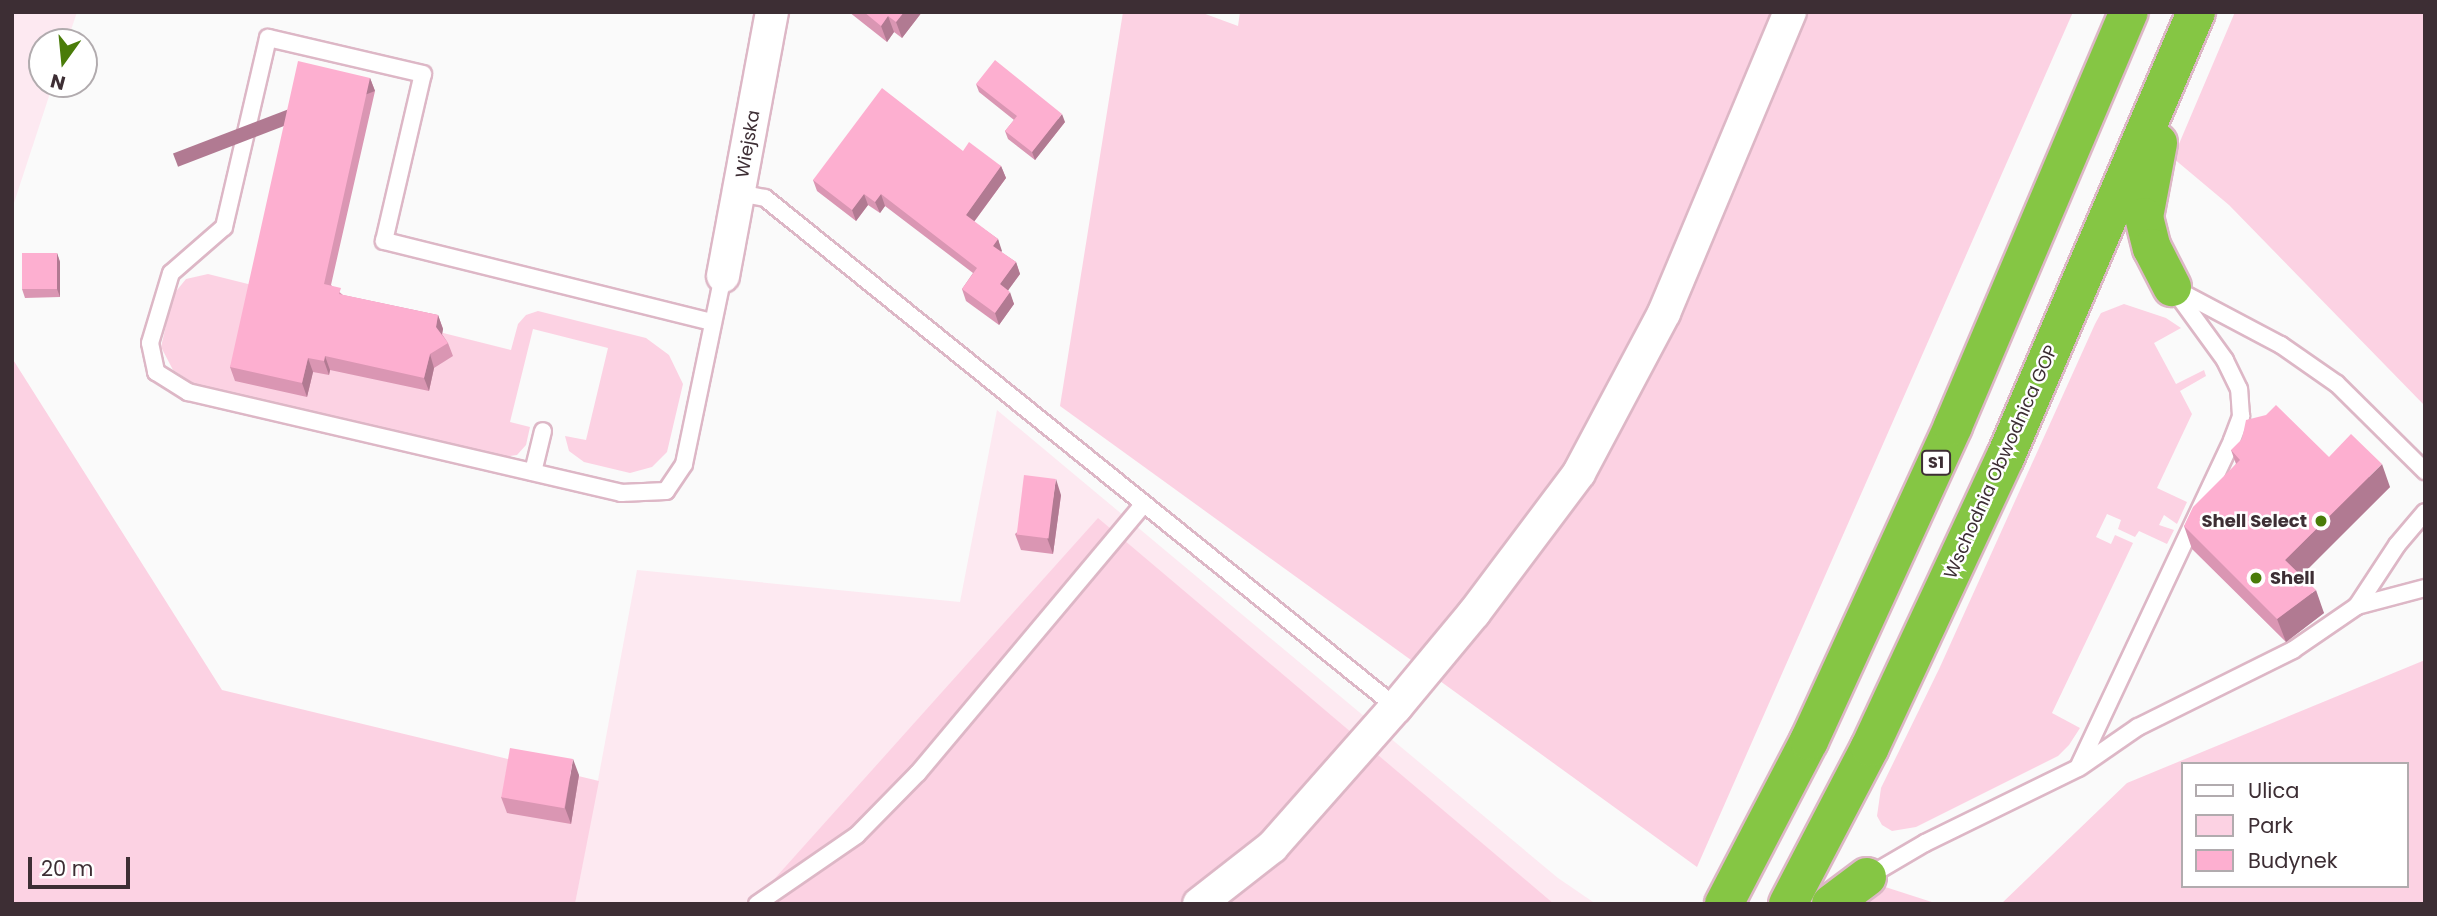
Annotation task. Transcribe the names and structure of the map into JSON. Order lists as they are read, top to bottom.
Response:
{
  "streets": {
    "highway": ["Wschodnia Obwodnica GOP", "S1"],
    "street": ["Wiejska"]
  },
  "places": ["Shell Select", "Shell"],
  "legend": ["Ulica", "Park", "Budynek"],
  "scale_bar": "20 m",
  "north": "bottom"
}
